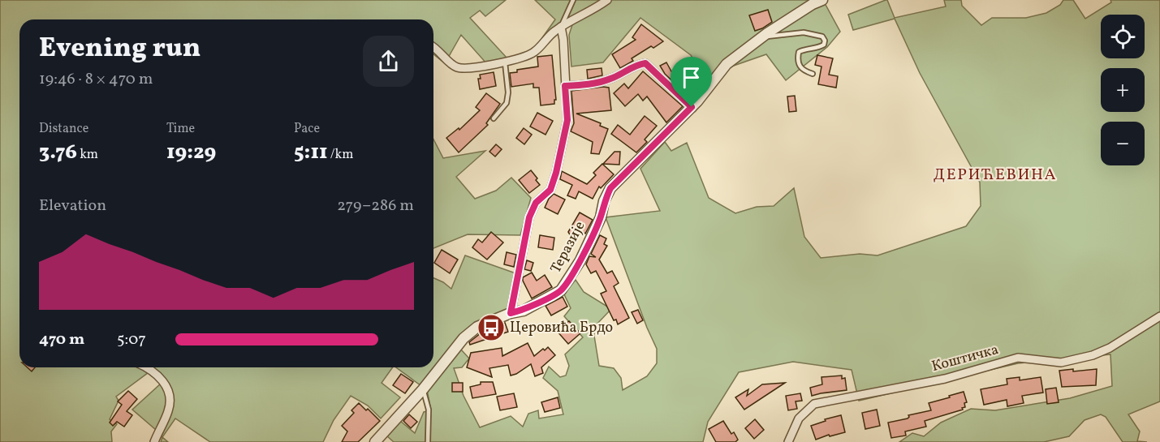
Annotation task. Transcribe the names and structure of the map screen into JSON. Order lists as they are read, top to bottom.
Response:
{
  "streets": {
    "street": ["Теразије", "Коштичка"]
  },
  "districts": ["ДЕРИЋЕВИНА"],
  "places": {
    "bus stop": ["Церовића Брдо"]
  },
  "page": {
    "map_buttons": ["+", "−"],
    "heading": ["Evening run", "19:46 · 8 × 470 m"],
    "stats": [
      ["Distance", "3.76 km"],
      ["Time", "19:29"],
      ["Pace", "5:11 /km"]
    ],
    "chart": ["Elevation", "279–286 m"],
    "list": [
      {
        "name": "470 m",
        "note": "5:07"
      }
    ]
  }
}
